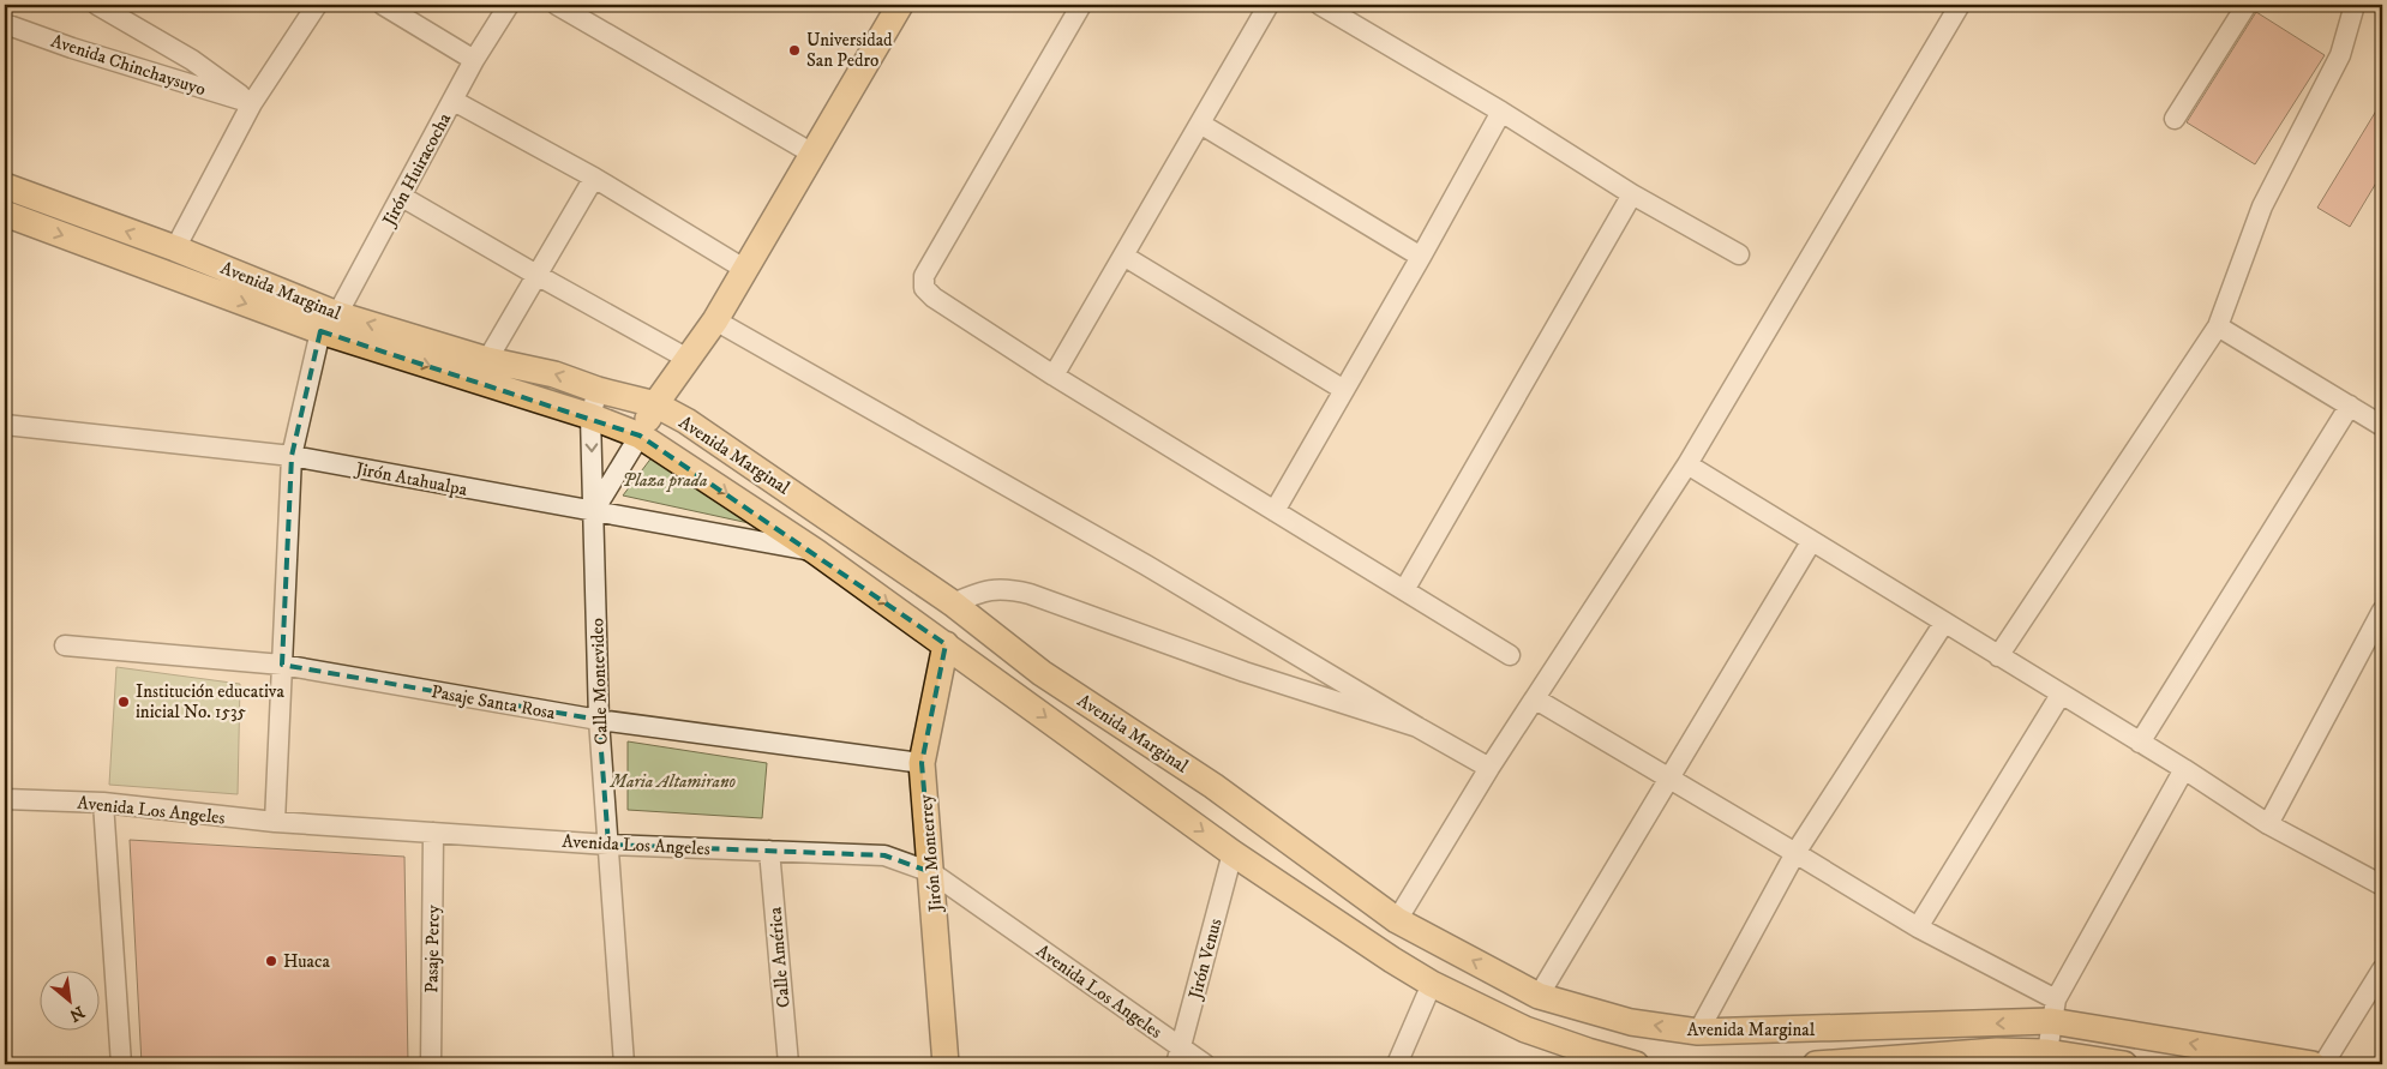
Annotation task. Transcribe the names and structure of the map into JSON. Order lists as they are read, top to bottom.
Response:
{
  "streets": {
    "main road": ["Avenida Marginal", "Jirón Monterrey"],
    "street": [
      "Avenida Chinchaysuyo",
      "Jirón Huiracocha",
      "Jirón Atahualpa",
      "Calle Montevideo",
      "Pasaje Santa Rosa",
      "Avenida Los Angeles",
      "Pasaje Percy",
      "Calle América",
      "Jirón Venus"
    ]
  },
  "crossings": [
    ["Jirón Huiracocha", "Avenida Marginal"],
    ["Jirón Huiracocha", "Jirón Atahualpa"],
    ["Jirón Huiracocha", "Pasaje Santa Rosa"],
    ["Jirón Huiracocha", "Avenida Los Angeles"],
    ["Avenida Marginal", "Jirón Atahualpa"],
    ["Avenida Marginal", "Calle Montevideo"],
    ["Avenida Marginal", "Jirón Monterrey"],
    ["Avenida Marginal", "Jirón Venus"],
    ["Jirón Atahualpa", "Calle Montevideo"],
    ["Calle Montevideo", "Pasaje Santa Rosa"],
    ["Calle Montevideo", "Avenida Los Angeles"],
    ["Pasaje Santa Rosa", "Jirón Monterrey"],
    ["Avenida Los Angeles", "Jirón Monterrey"],
    ["Avenida Los Angeles", "Pasaje Percy"],
    ["Avenida Los Angeles", "Calle América"],
    ["Avenida Los Angeles", "Jirón Venus"]
  ],
  "parks": ["Plaza prada", "Maria Altamirano"],
  "places": ["Universidad San Pedro", "Institución educativa inicial No. 1535", "Huaca"],
  "north": "bottom right"
}
